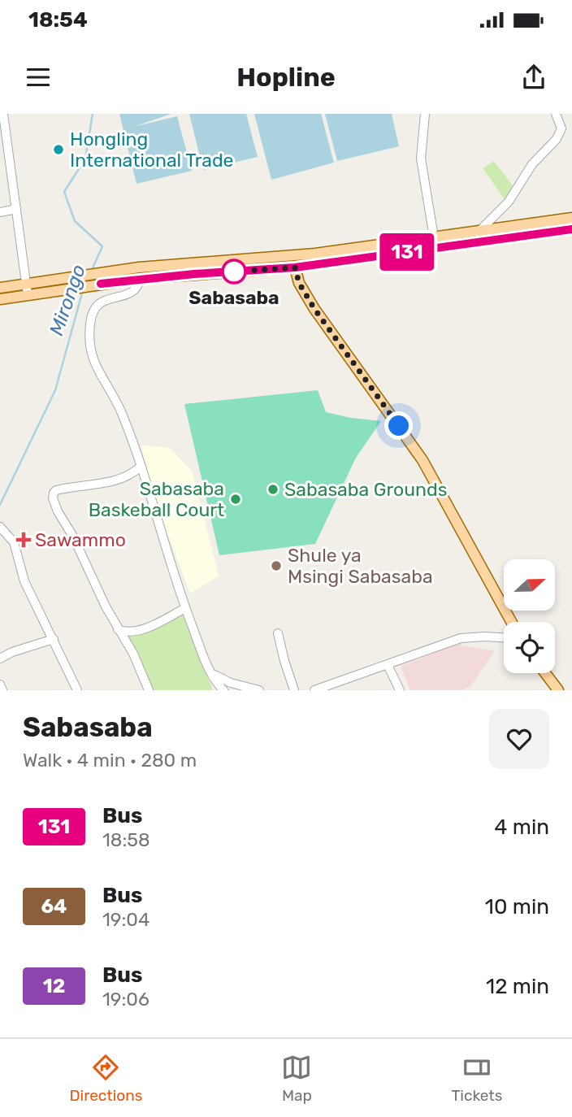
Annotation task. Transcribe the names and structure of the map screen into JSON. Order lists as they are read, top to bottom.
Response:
{
  "water": ["Mirongo"],
  "places": {
    "other": [
      "Hongling International Trade",
      "Sabasaba",
      "Sabasaba Grounds",
      "Sabasaba Baskeball Court",
      "Shule ya Msingi Sabasaba"
    ],
    "health": ["Sawammo"]
  },
  "lines": ["bus line 131"],
  "north": "right",
  "page": {
    "status": "18:54",
    "header": "Hopline",
    "on_map": "131",
    "heading": ["Sabasaba", "Walk · 4 min · 280 m"],
    "list": [
      {
        "mark": "131",
        "name": "Bus",
        "note": "18:58",
        "value": "4 min"
      },
      {
        "mark": "64",
        "name": "Bus",
        "note": "19:04",
        "value": "10 min"
      },
      {
        "mark": "12",
        "name": "Bus",
        "note": "19:06",
        "value": "12 min"
      }
    ],
    "tabs": ["Directions", "Map", "Tickets"]
  }
}
